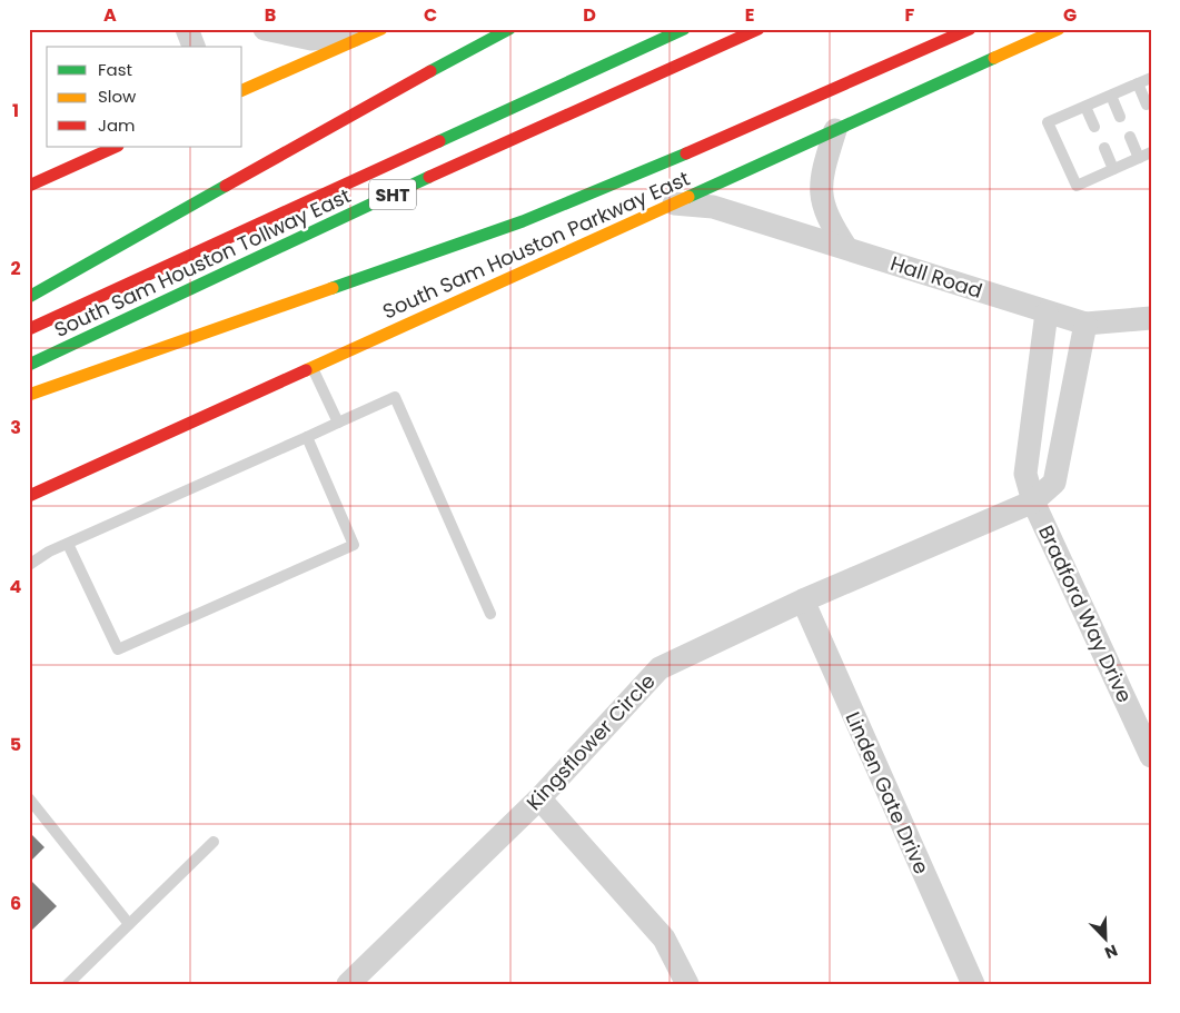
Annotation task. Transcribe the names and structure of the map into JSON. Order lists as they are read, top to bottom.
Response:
{
  "streets": {
    "main road": ["SHT", "South Sam Houston Parkway East", "South Sam Houston Tollway East"],
    "street": [
      "Hall Road",
      "Bradford Way Drive",
      "Kingsflower Circle",
      "Linden Gate Drive"
    ]
  },
  "crossings": [
    ["South Sam Houston Parkway East", "Hall Road"],
    ["Hall Road", "Kingsflower Circle"],
    ["Bradford Way Drive", "Kingsflower Circle"],
    ["Kingsflower Circle", "Linden Gate Drive"]
  ],
  "legend": ["Fast", "Slow", "Jam"],
  "north": "bottom right",
  "grid": {
    "columns": [
      "A",
      "B",
      "C",
      "D",
      "E",
      "F",
      "G"
    ],
    "rows": [
      "1",
      "2",
      "3",
      "4",
      "5",
      "6"
    ]
  }
}
